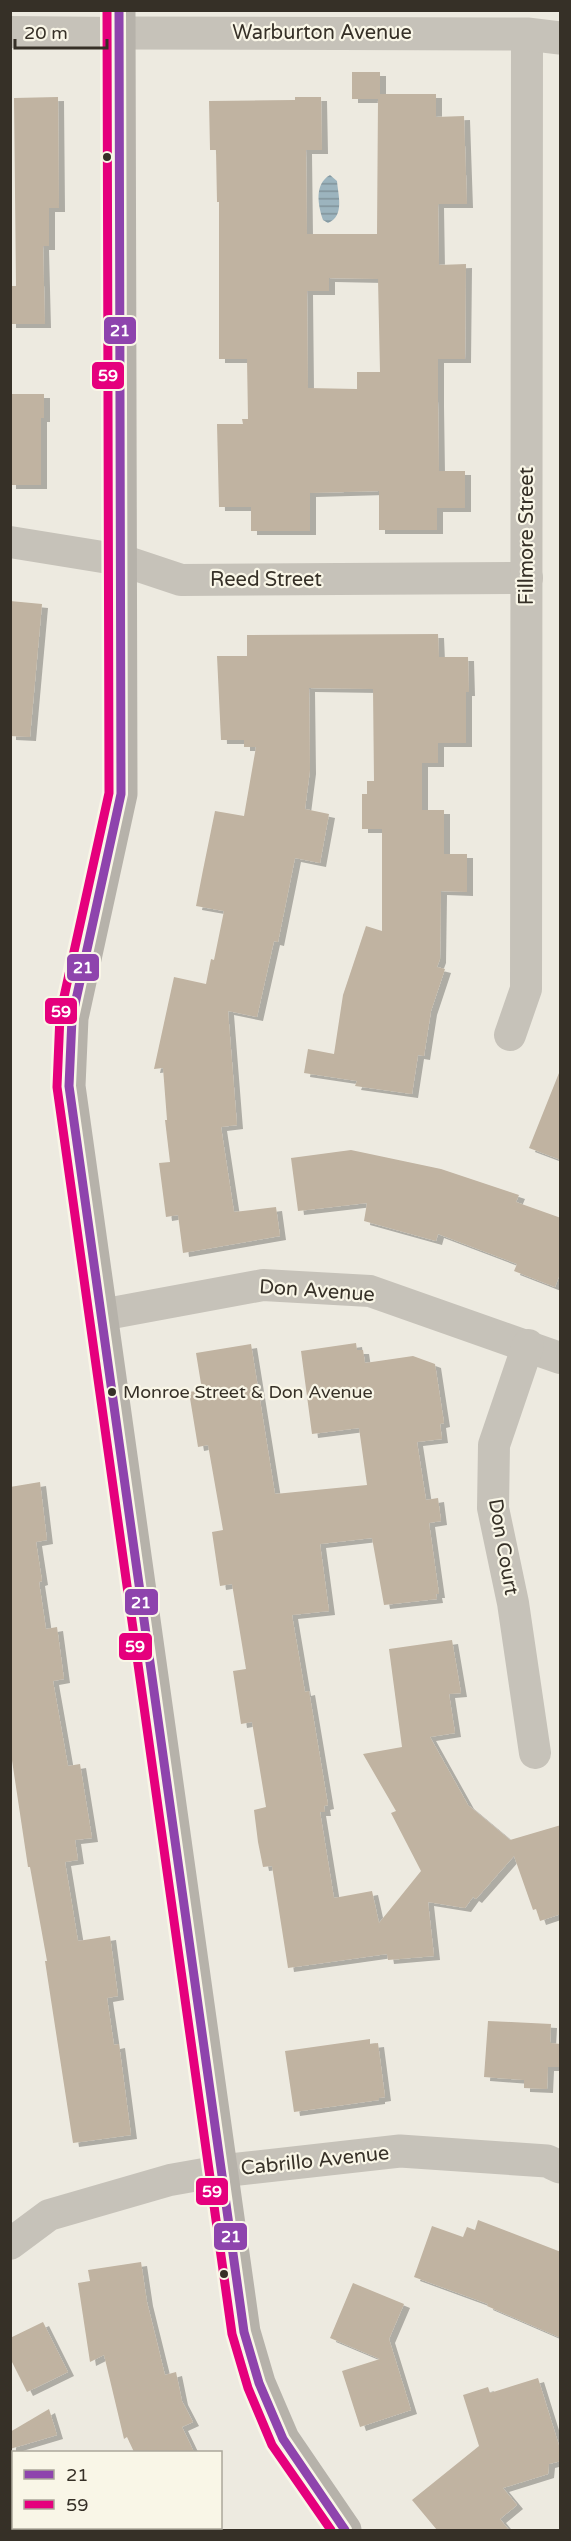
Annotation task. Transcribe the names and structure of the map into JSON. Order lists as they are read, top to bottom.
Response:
{
  "streets": {
    "street": [
      "Warburton Avenue",
      "Fillmore Street",
      "Reed Street",
      "Don Avenue",
      "Don Court",
      "Cabrillo Avenue"
    ]
  },
  "crossings": [
    ["Warburton Avenue", "Fillmore Street"],
    ["Fillmore Street", "Reed Street"],
    ["Don Avenue", "Don Court"]
  ],
  "places": ["Monroe Street & Don Avenue"],
  "lines": ["transit line 21", "transit line 59"],
  "legend": ["21", "59"],
  "scale_bar": "20 m"
}
